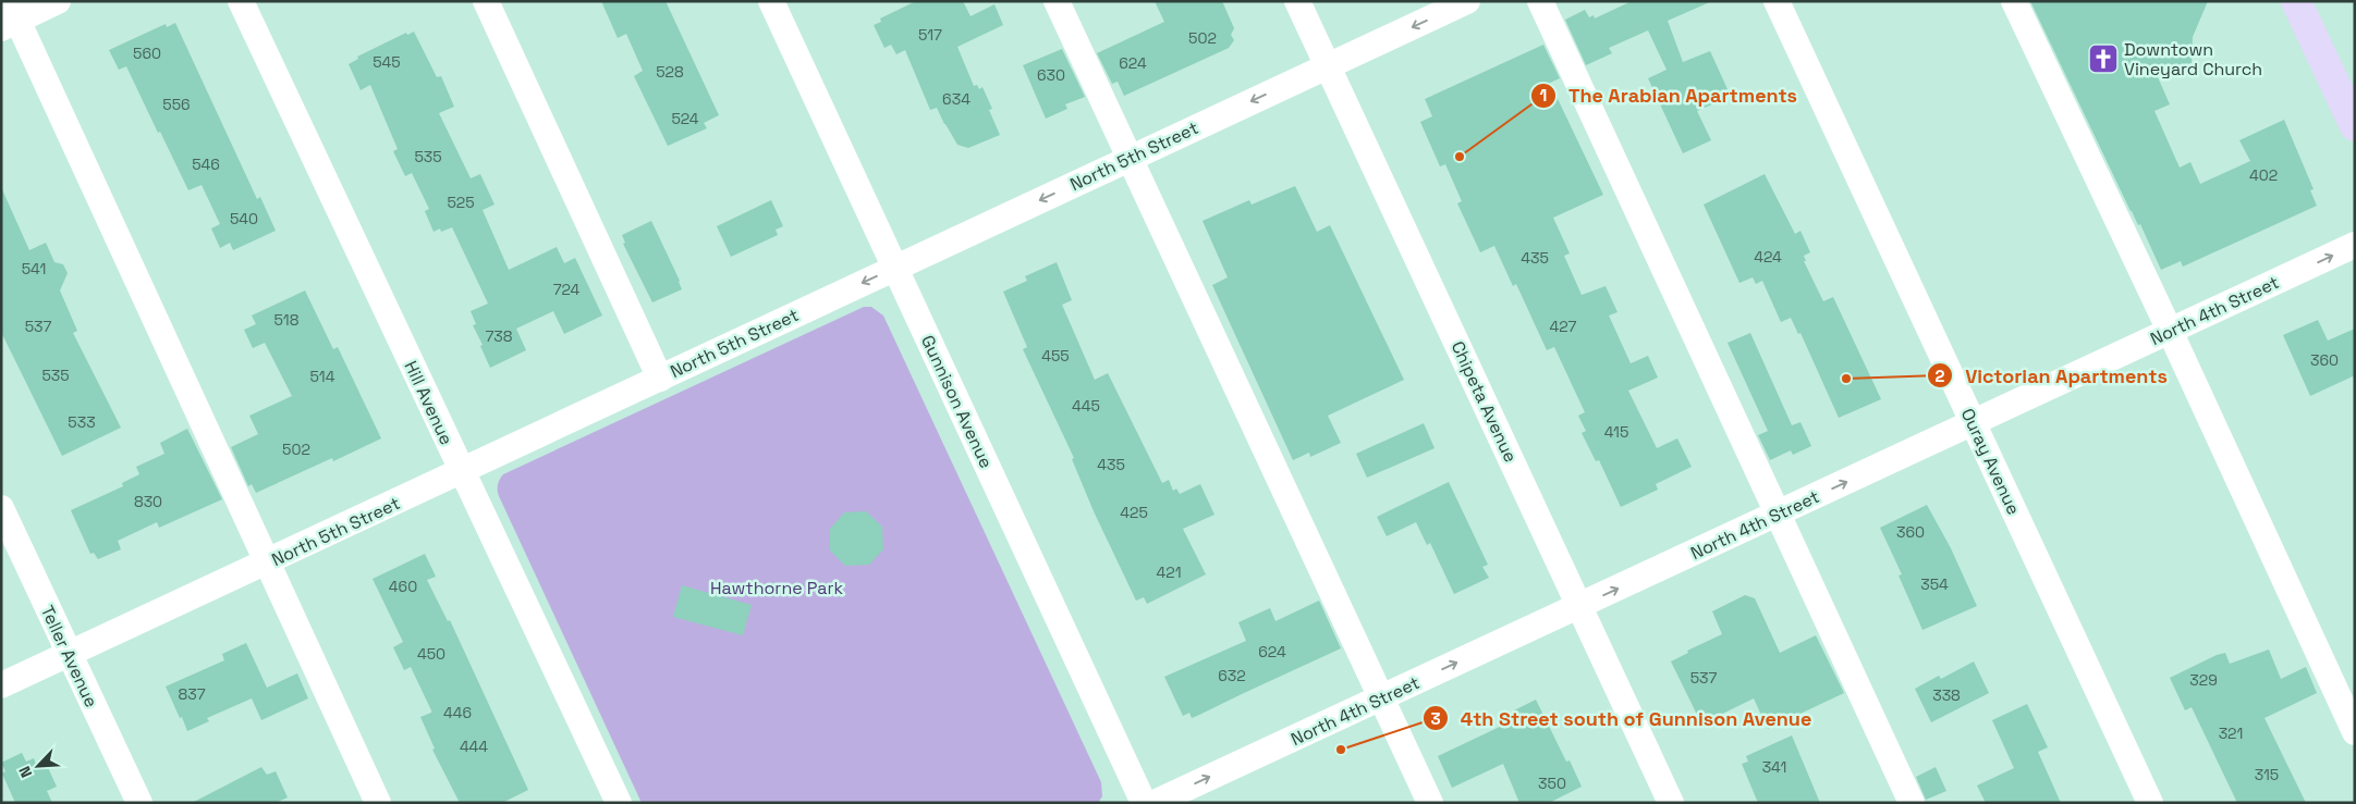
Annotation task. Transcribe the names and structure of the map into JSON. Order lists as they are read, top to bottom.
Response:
{
  "streets": {
    "street": [
      "North 5th Street",
      "North 4th Street",
      "Gunnison Avenue",
      "Chipeta Avenue",
      "Hill Avenue",
      "Ouray Avenue",
      "Teller Avenue"
    ]
  },
  "crossings": [
    ["North 5th Street", "Gunnison Avenue"],
    ["North 5th Street", "Chipeta Avenue"],
    ["North 5th Street", "Hill Avenue"],
    ["North 5th Street", "Teller Avenue"],
    ["North 4th Street", "Chipeta Avenue"],
    ["North 4th Street", "Ouray Avenue"]
  ],
  "one_way": ["North 5th Street", "North 4th Street"],
  "parks": ["Hawthorne Park"],
  "places": {
    "church": ["Downtown Vineyard Church"],
    "other": ["The Arabian Apartments", "Victorian Apartments", "4th Street south of Gunnison Avenue"]
  },
  "house_numbers": [
    "517",
    "502",
    "560",
    "545",
    "624",
    "528",
    "630",
    "634",
    "556",
    "524",
    "535",
    "546",
    "402",
    "525",
    "540",
    "424",
    "435",
    "541",
    "724",
    "518",
    "537",
    "427",
    "738",
    "455",
    "360",
    "535",
    "514",
    "445",
    "533",
    "415",
    "502",
    "435",
    "830",
    "425",
    "360",
    "421",
    "354",
    "460",
    "624",
    "450",
    "632",
    "537",
    "329",
    "837",
    "338",
    "446",
    "321",
    "444",
    "341",
    "315",
    "350"
  ],
  "north": "bottom left"
}
